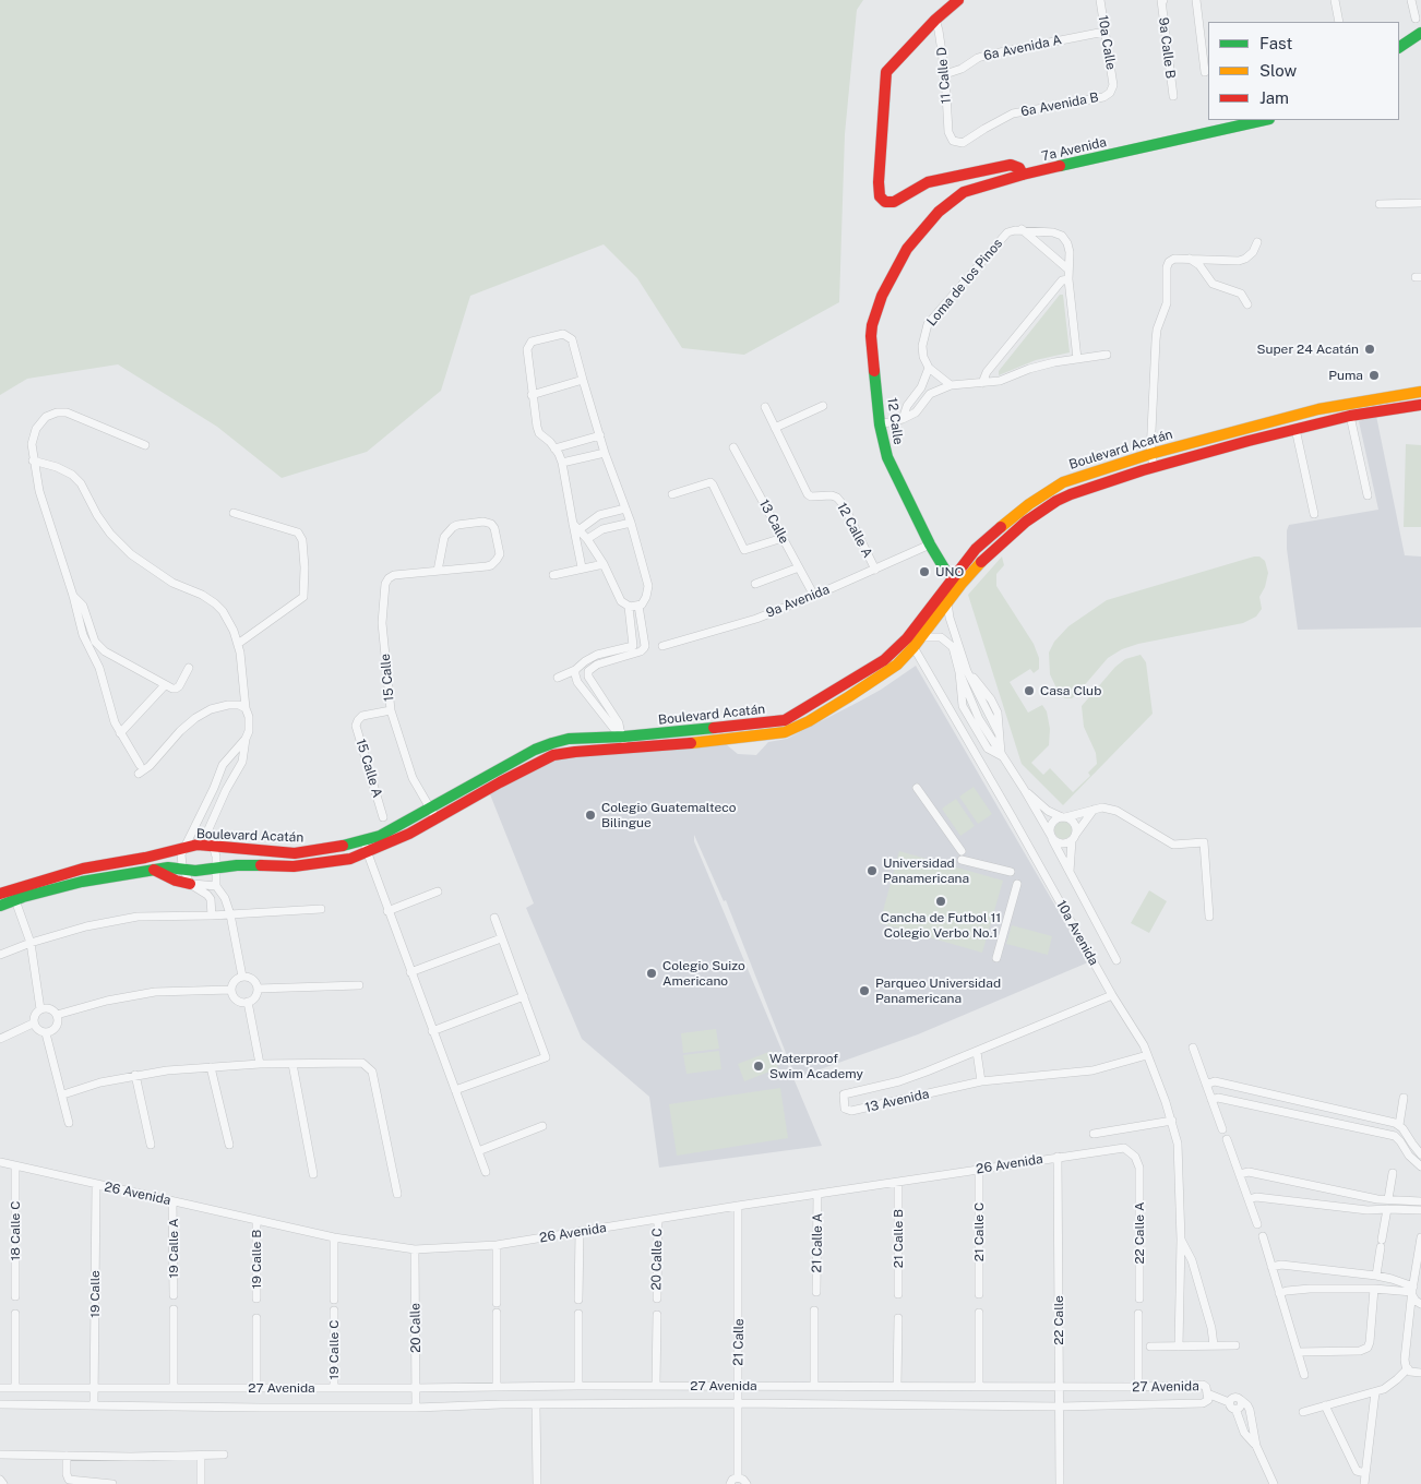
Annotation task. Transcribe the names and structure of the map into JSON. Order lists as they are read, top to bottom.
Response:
{
  "streets": {
    "main road": ["7a Avenida", "12 Calle", "Boulevard Acatán"],
    "street": [
      "10a Calle",
      "6a Avenida A",
      "9a Calle B",
      "11 Calle D",
      "6a Avenida B",
      "Loma de los Pinos",
      "13 Calle",
      "12 Calle A",
      "9a Avenida",
      "15 Calle",
      "15 Calle A",
      "10a Avenida",
      "13 Avenida",
      "26 Avenida",
      "18 Calle C",
      "21 Calle C",
      "22 Calle A",
      "21 Calle B",
      "21 Calle A",
      "19 Calle A",
      "19 Calle B",
      "20 Calle C",
      "19 Calle",
      "22 Calle",
      "20 Calle",
      "21 Calle",
      "19 Calle C",
      "27 Avenida"
    ]
  },
  "crossings": [
    ["10a Calle", "6a Avenida A"],
    ["10a Calle", "6a Avenida B"],
    ["6a Avenida A", "11 Calle D"],
    ["11 Calle D", "6a Avenida B"],
    ["7a Avenida", "12 Calle"],
    ["12 Calle", "Boulevard Acatán"],
    ["12 Calle", "9a Avenida"],
    ["Boulevard Acatán", "15 Calle"],
    ["Boulevard Acatán", "10a Avenida"],
    ["13 Calle", "9a Avenida"],
    ["12 Calle A", "9a Avenida"],
    ["15 Calle", "15 Calle A"],
    ["10a Avenida", "13 Avenida"],
    ["26 Avenida", "18 Calle C"],
    ["26 Avenida", "21 Calle C"],
    ["26 Avenida", "22 Calle A"],
    ["26 Avenida", "21 Calle B"],
    ["26 Avenida", "21 Calle A"],
    ["26 Avenida", "19 Calle A"],
    ["26 Avenida", "19 Calle B"],
    ["26 Avenida", "20 Calle C"],
    ["26 Avenida", "19 Calle"],
    ["26 Avenida", "22 Calle"],
    ["26 Avenida", "20 Calle"],
    ["26 Avenida", "21 Calle"],
    ["26 Avenida", "19 Calle C"],
    ["19 Calle", "27 Avenida"],
    ["22 Calle", "27 Avenida"],
    ["20 Calle", "27 Avenida"],
    ["21 Calle", "27 Avenida"],
    ["19 Calle C", "27 Avenida"]
  ],
  "places": [
    "Super 24 Acatán",
    "Puma",
    "UNO",
    "Casa Club",
    "Colegio Guatemalteco Bilingue",
    "Universidad Panamericana",
    "Cancha de Futbol 11 Colegio Verbo No.1",
    "Colegio Suizo Americano",
    "Parqueo Universidad Panamericana",
    "Waterproof Swim Academy"
  ],
  "legend": ["Fast", "Slow", "Jam"]
}
